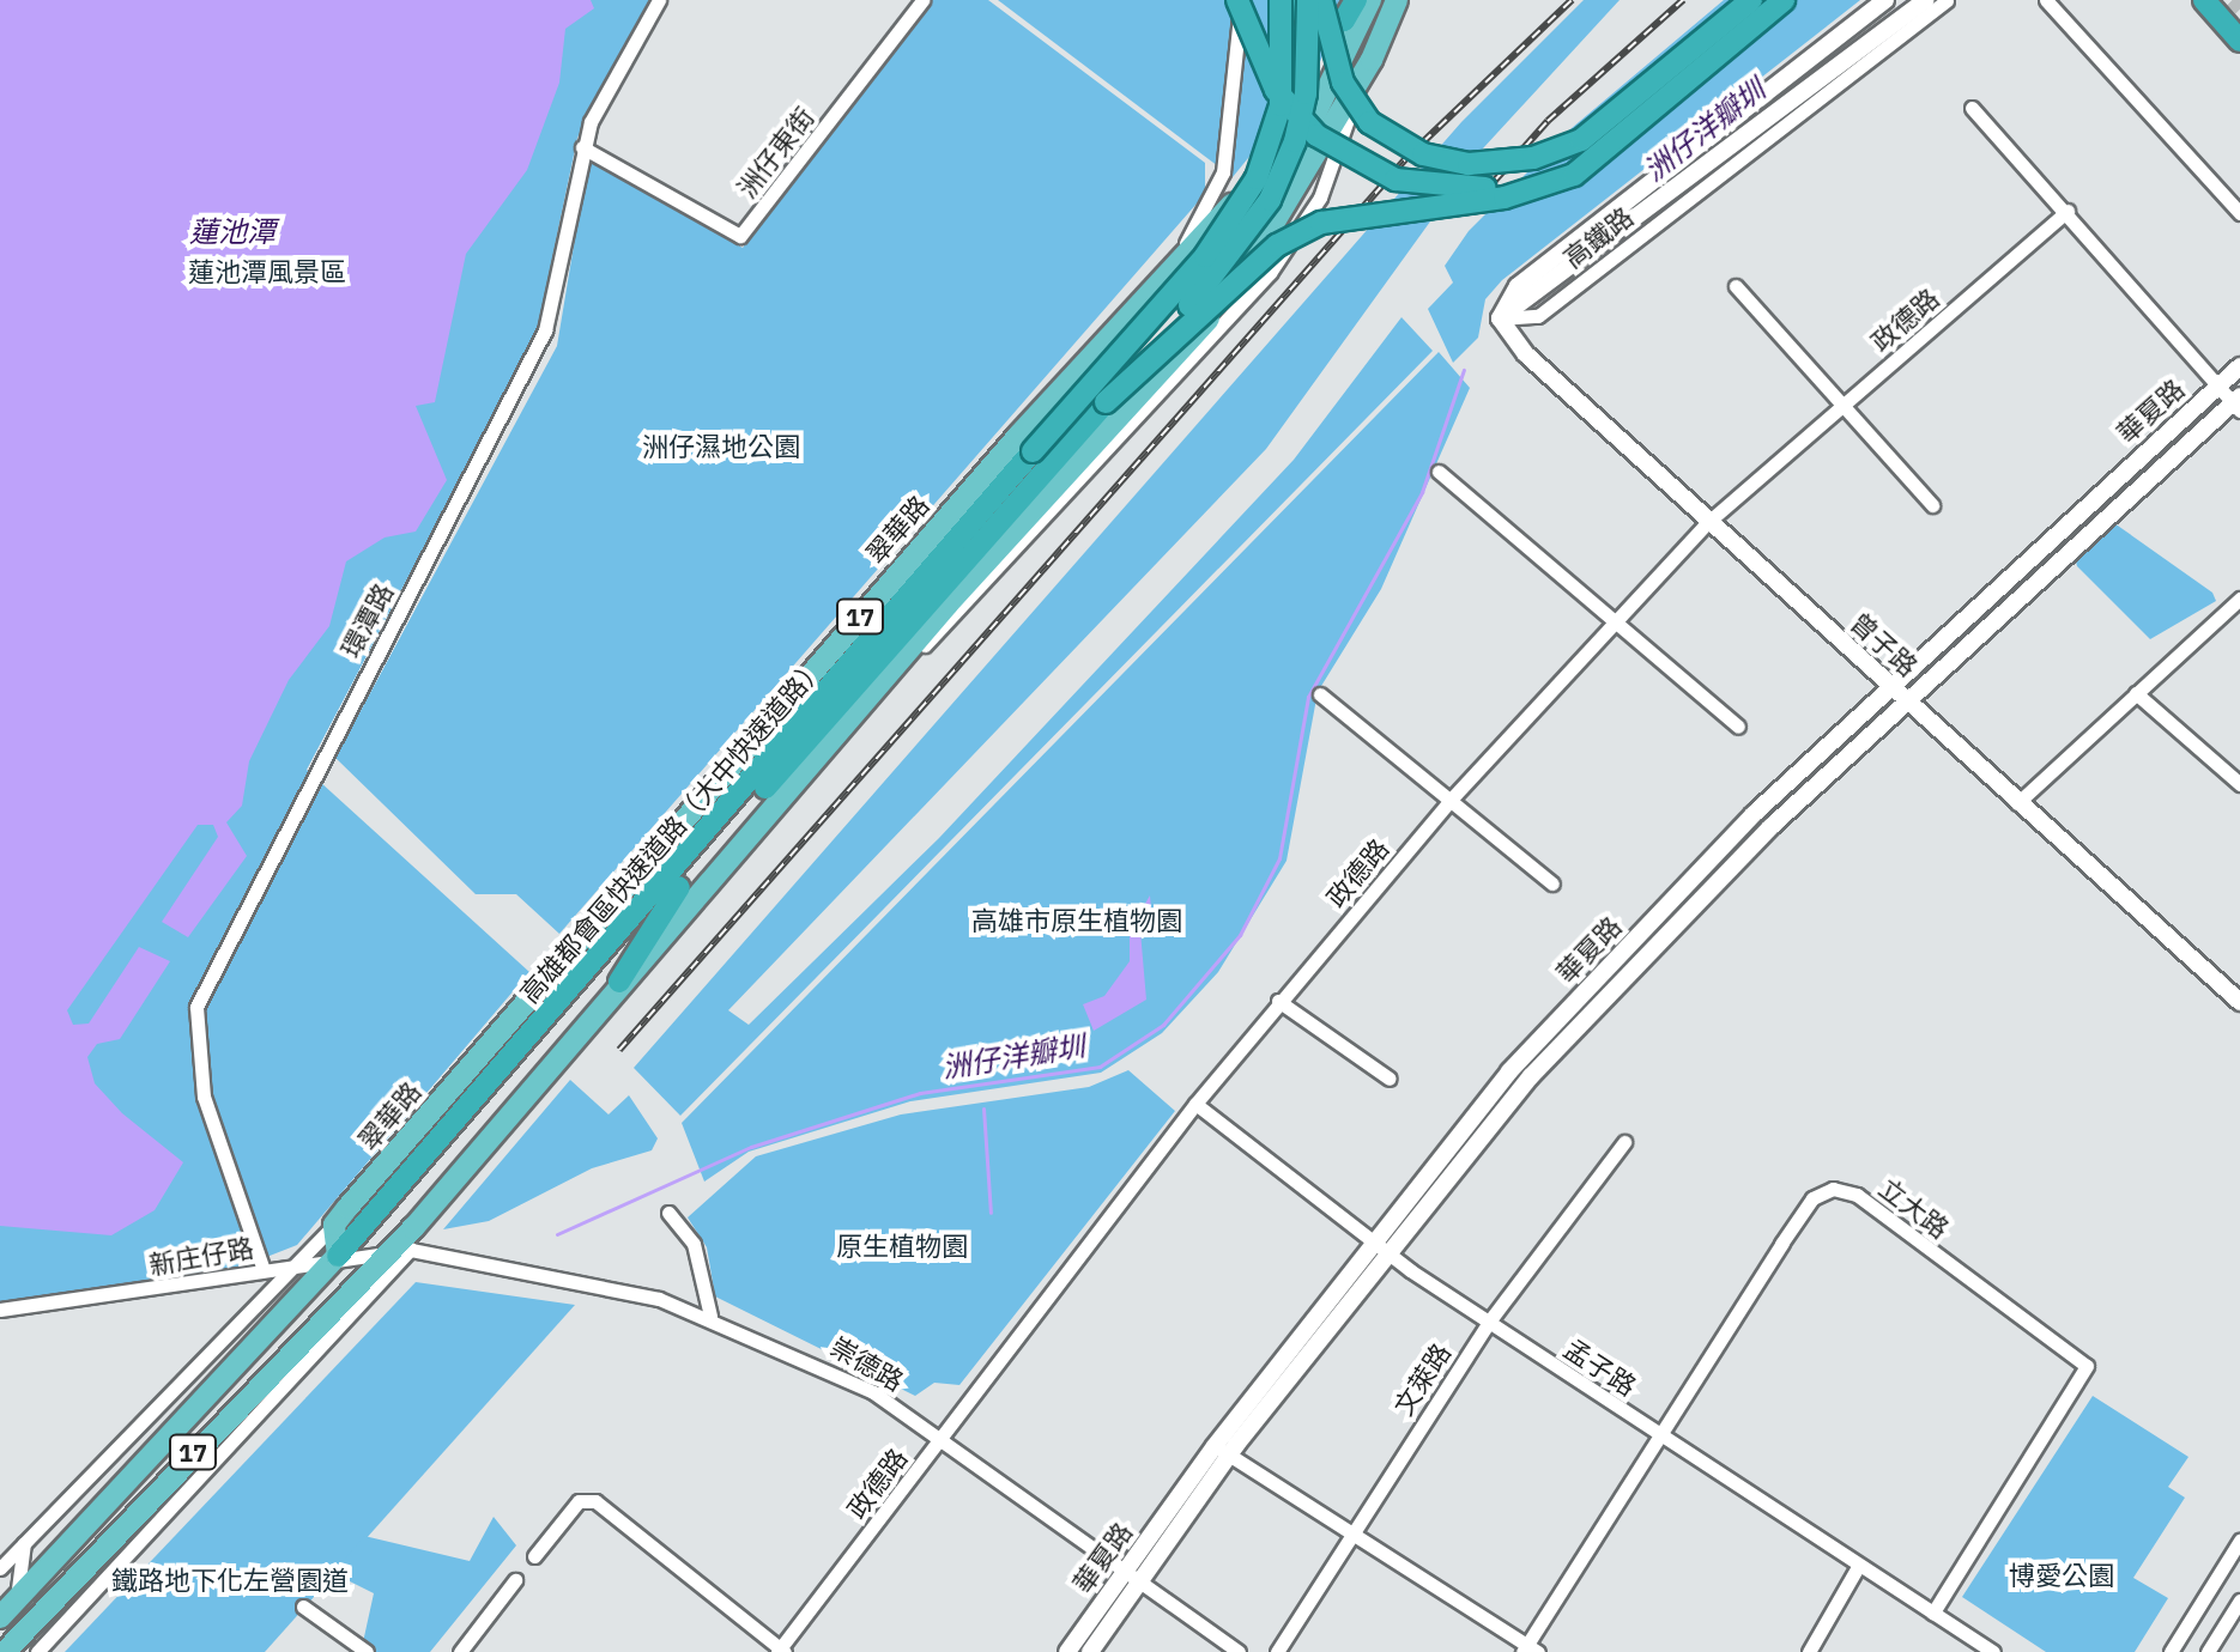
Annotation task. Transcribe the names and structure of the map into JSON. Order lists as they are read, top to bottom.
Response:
{
  "streets": {
    "highway": ["高雄都會區快速道路（大中快速道路）"],
    "main road": ["翠華路", "17"],
    "street": [
      "洲仔東街",
      "高鐵路",
      "政德路",
      "華夏路",
      "環潭路",
      "曾子路",
      "立大路",
      "新庄仔路",
      "崇德路",
      "孟子路",
      "文萊路"
    ]
  },
  "crossings": [
    ["洲仔東街", "環潭路"],
    ["高鐵路", "曾子路"],
    ["政德路", "曾子路"],
    ["政德路", "崇德路"],
    ["政德路", "孟子路"],
    ["華夏路", "曾子路"],
    ["華夏路", "崇德路"],
    ["華夏路", "孟子路"],
    ["翠華路", "新庄仔路"],
    ["17", "高雄都會區快速道路（大中快速道路）"],
    ["17", "新庄仔路"],
    ["17", "崇德路"],
    ["環潭路", "新庄仔路"],
    ["高雄都會區快速道路（大中快速道路）", "新庄仔路"],
    ["立大路", "孟子路"],
    ["孟子路", "文萊路"]
  ],
  "water": ["洲仔洋瓣圳", "蓮池潭"],
  "parks": [
    "蓮池潭風景區",
    "洲仔濕地公園",
    "高雄市原生植物園",
    "原生植物園",
    "博愛公園",
    "鐵路地下化左營園道"
  ]
}
